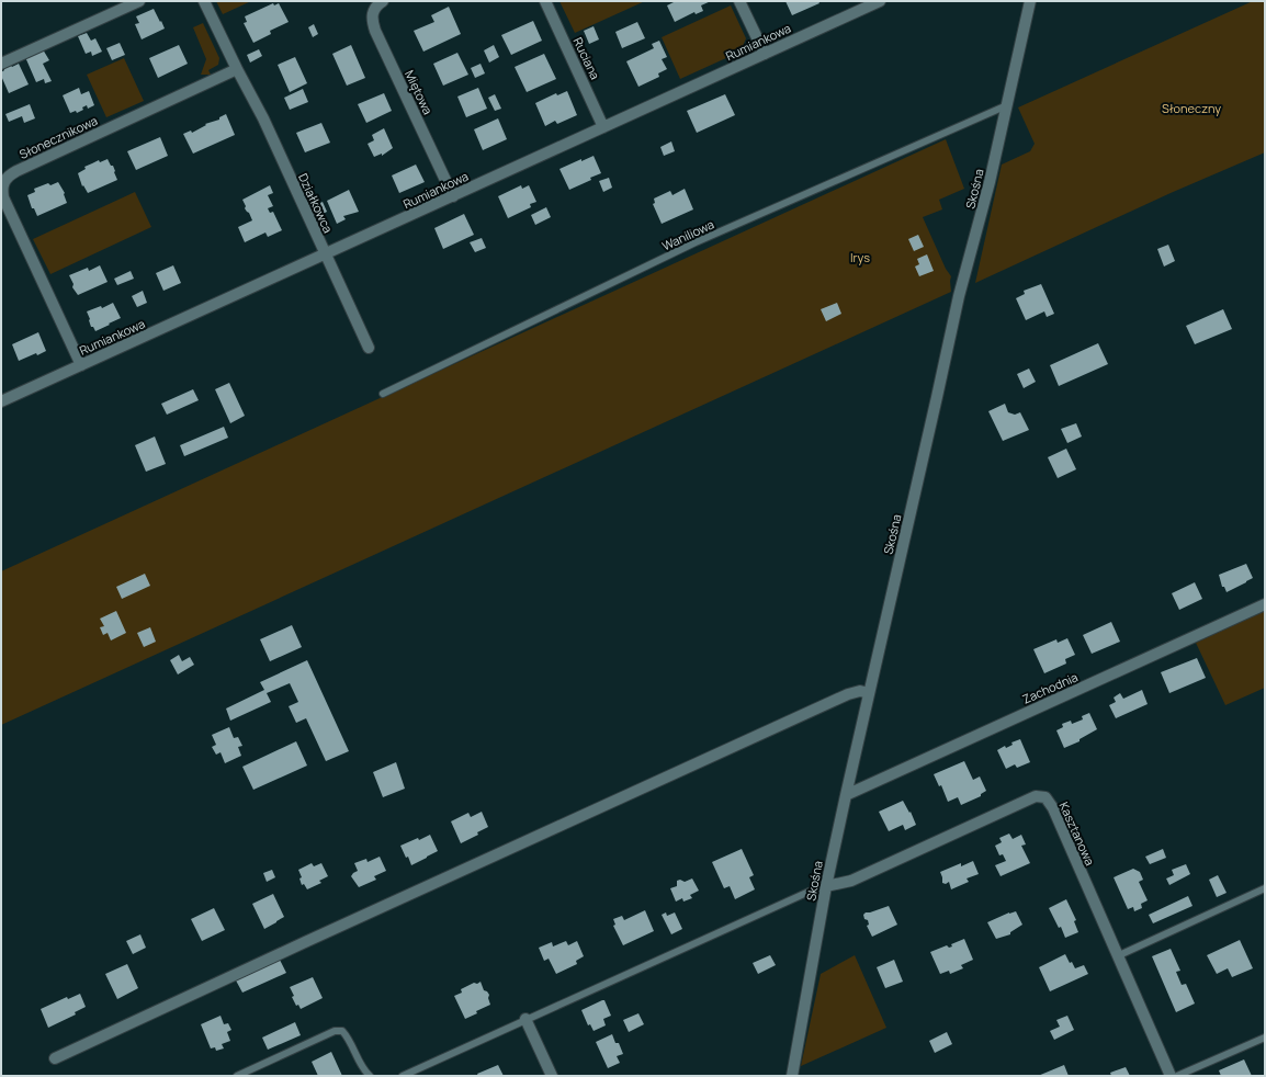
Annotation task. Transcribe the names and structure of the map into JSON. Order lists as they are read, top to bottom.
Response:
{
  "streets": {
    "street": [
      "Rumiankowa",
      "Ruciana",
      "Miętowa",
      "Słonecznikowa",
      "Skośna",
      "Działkowca",
      "Zachodnia",
      "Kasztanowa"
    ],
    "lane": ["Waniliowa"]
  },
  "crossings": [
    ["Rumiankowa", "Ruciana"],
    ["Rumiankowa", "Miętowa"],
    ["Rumiankowa", "Słonecznikowa"],
    ["Rumiankowa", "Działkowca"],
    ["Słonecznikowa", "Działkowca"],
    ["Skośna", "Waniliowa"],
    ["Skośna", "Zachodnia"],
    ["Skośna", "Kasztanowa"]
  ],
  "parks": ["Słoneczny", "Irys"]
}
